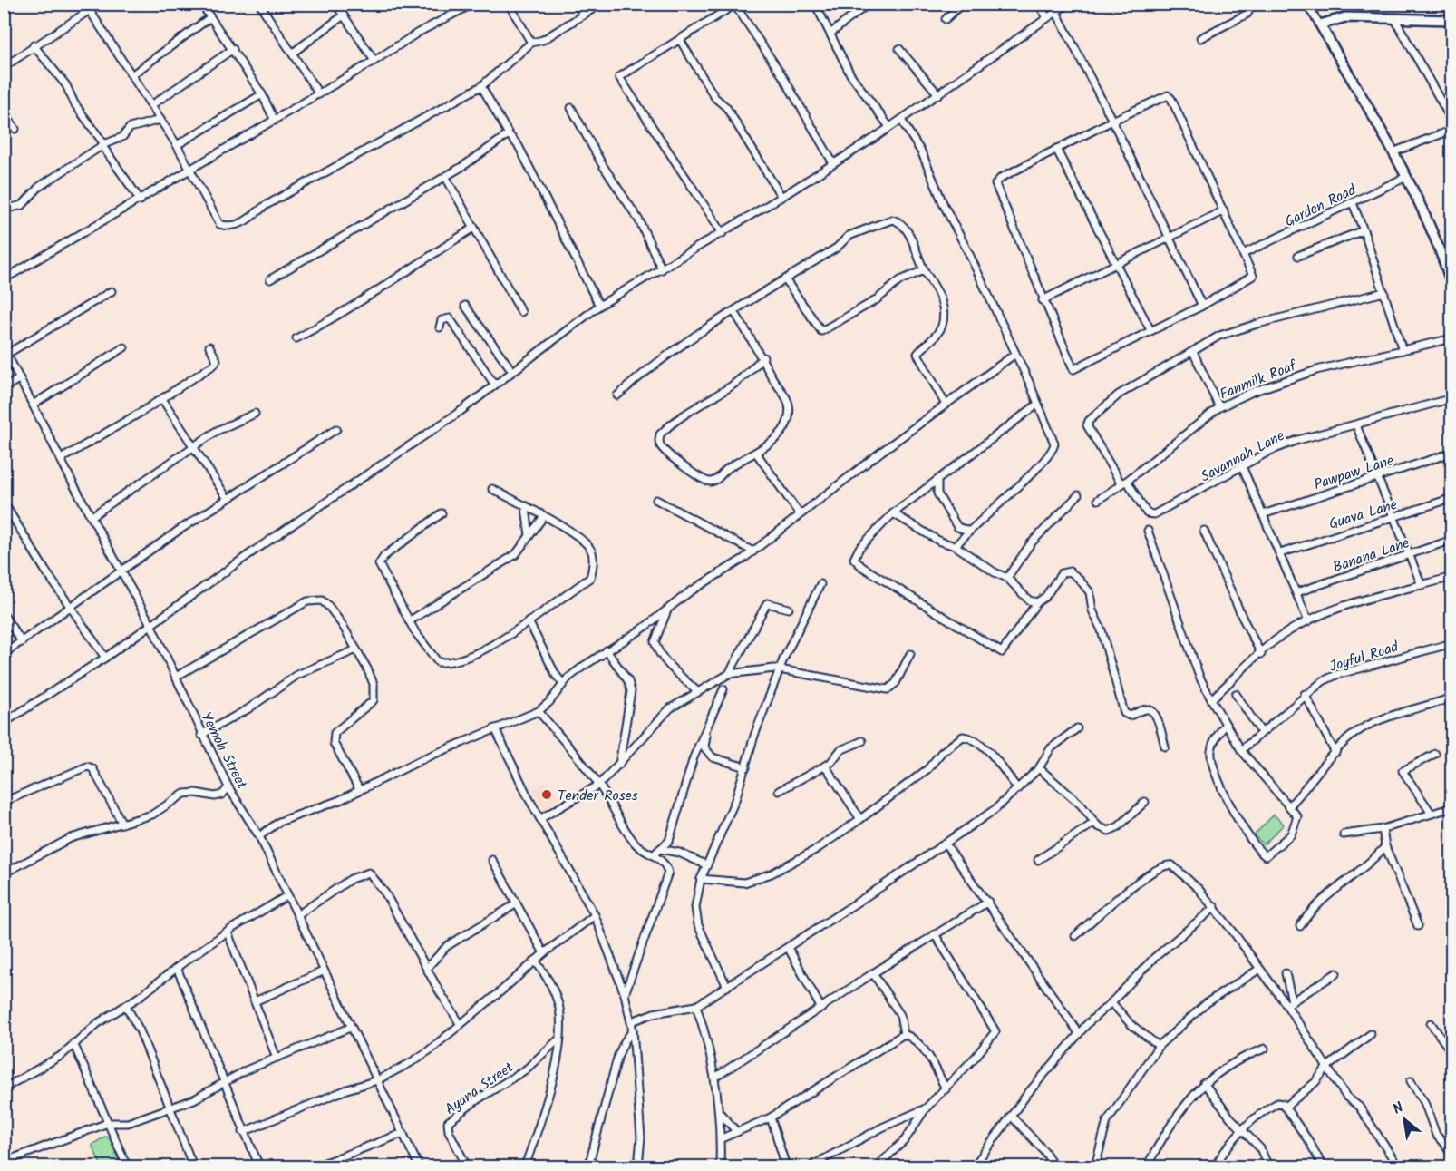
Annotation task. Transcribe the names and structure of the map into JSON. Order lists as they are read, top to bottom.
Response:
{
  "streets": {
    "street": [
      "Garden Road",
      "Fanmilk Roaf",
      "Savannah Lane",
      "Pawpaw Lane",
      "Guava Lane",
      "Banana Lane",
      "Joyful Road",
      "Yemoh Street",
      "Ayana Street"
    ]
  },
  "crossings": [
    ["Fanmilk Roaf", "Savannah Lane"]
  ],
  "places": ["Tender Roses"],
  "north": "top left"
}
